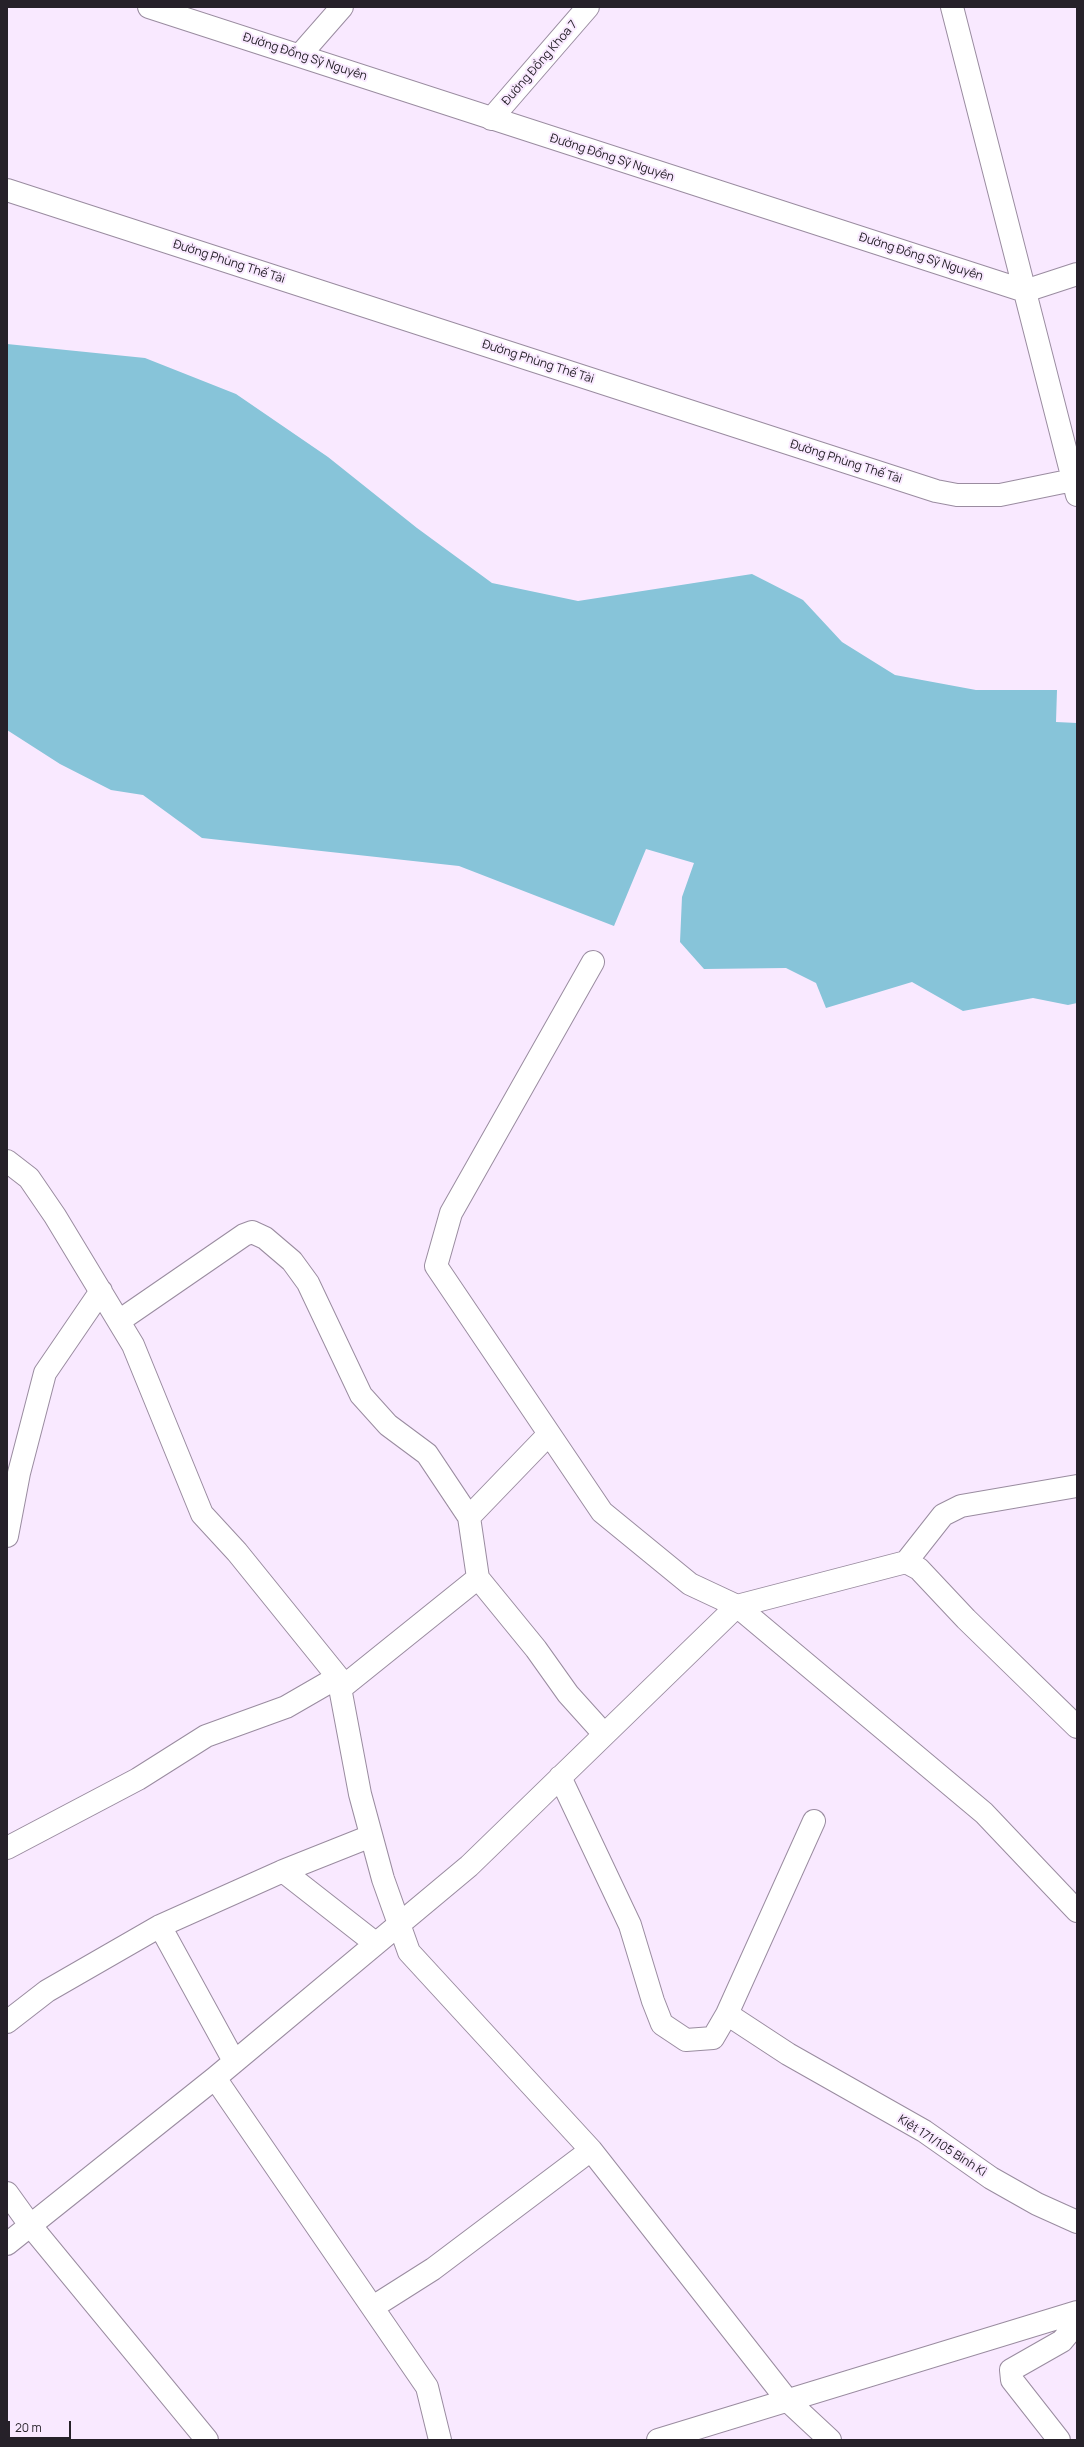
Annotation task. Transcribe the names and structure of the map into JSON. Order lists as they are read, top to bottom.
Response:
{
  "streets": {
    "street": [
      "Đường Đồng Sỹ Nguyên",
      "Đường Đồng Khoa 7",
      "Đường Phùng Thế Tài",
      "Kiệt 171/105 Bình Kì"
    ]
  },
  "crossings": [
    ["Đường Đồng Sỹ Nguyên", "Đường Đồng Khoa 7"]
  ],
  "scale_bar": "20 m"
}
